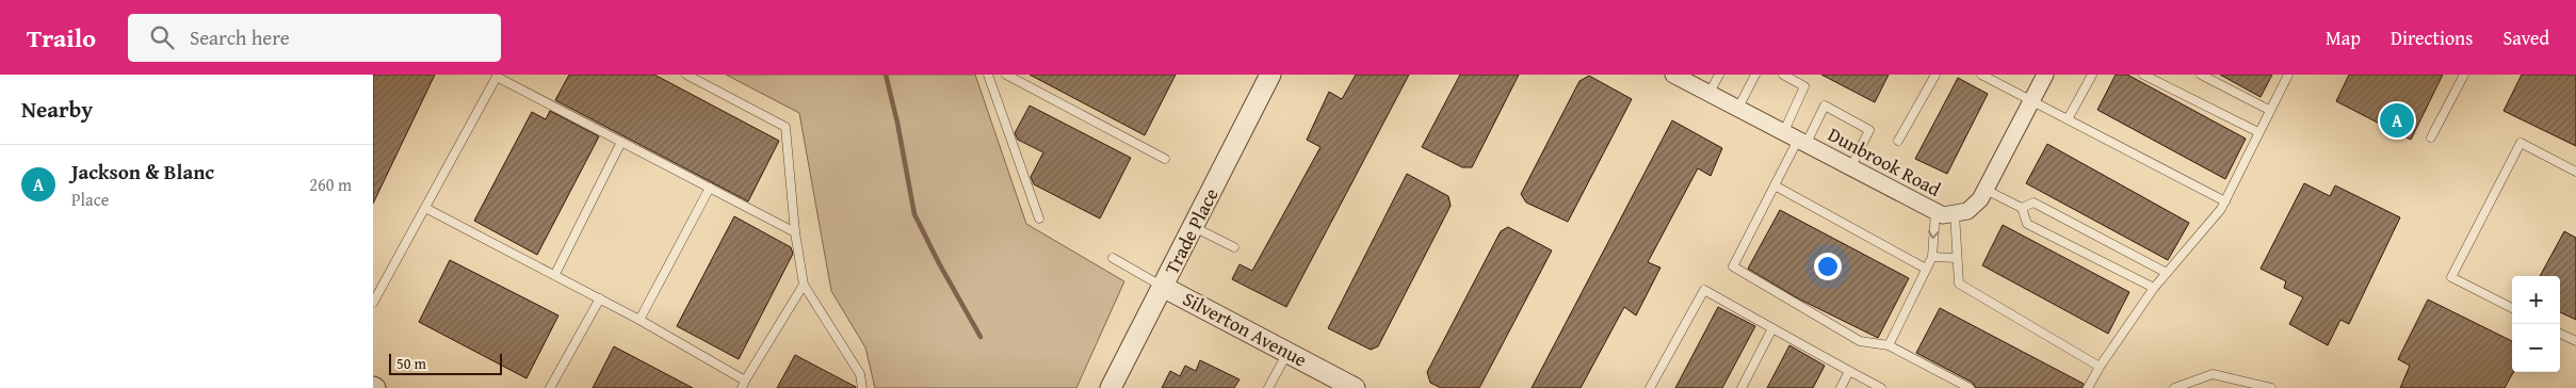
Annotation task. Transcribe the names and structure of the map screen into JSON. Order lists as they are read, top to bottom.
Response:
{
  "streets": {
    "street": ["Dunbrook Road", "Trade Place", "Silverton Avenue"]
  },
  "crossings": [
    ["Trade Place", "Silverton Avenue"]
  ],
  "scale_bar": "50 m",
  "page": {
    "header": "Trailo",
    "search": "Search here",
    "nav": ["Map", "Directions", "Saved"],
    "heading": "Nearby",
    "pins": "A",
    "list": [
      {
        "mark": "A",
        "name": "Jackson & Blanc",
        "note": "Place",
        "value": "260 m"
      }
    ],
    "map_buttons": ["+", "−"],
    "scale": "50 m"
  }
}
